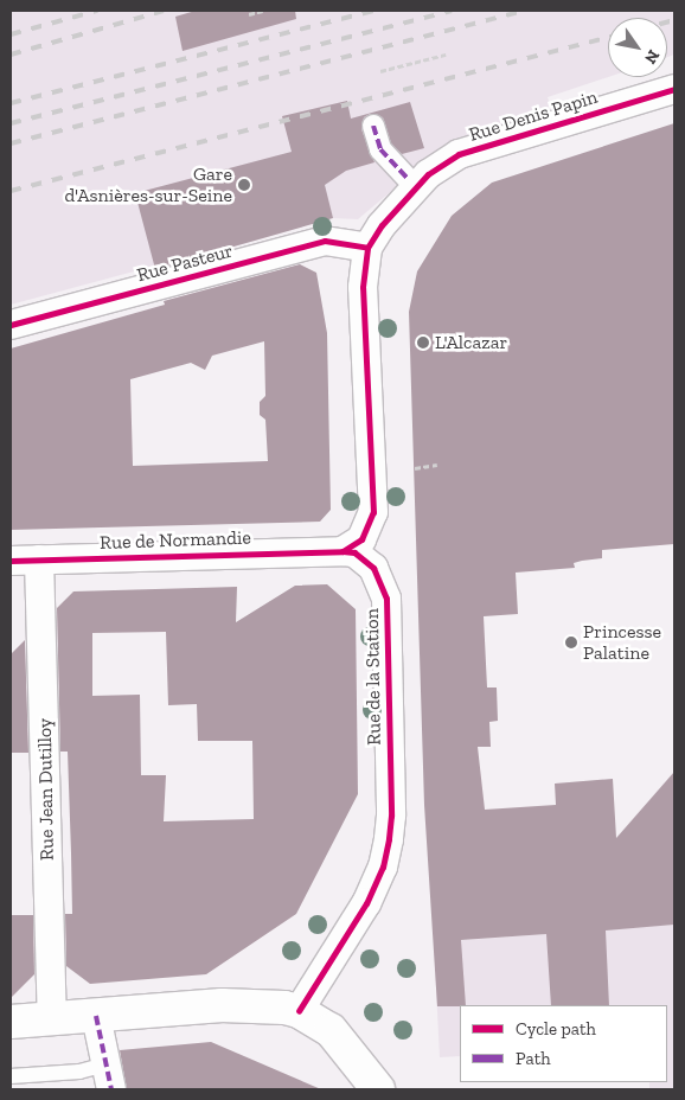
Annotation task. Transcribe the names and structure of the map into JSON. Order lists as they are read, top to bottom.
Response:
{
  "streets": {
    "street": [
      "Rue Denis Papin",
      "Rue Pasteur",
      "Rue de Normandie",
      "Rue de la Station",
      "Rue Jean Dutilloy"
    ]
  },
  "crossings": [
    ["Rue Denis Papin", "Rue Pasteur"],
    ["Rue de Normandie", "Rue de la Station"],
    ["Rue de Normandie", "Rue Jean Dutilloy"]
  ],
  "places": ["Gare d'Asnières-sur-Seine", "L'Alcazar", "Princesse Palatine"],
  "legend": ["Cycle path", "Path"],
  "north": "bottom right"
}
